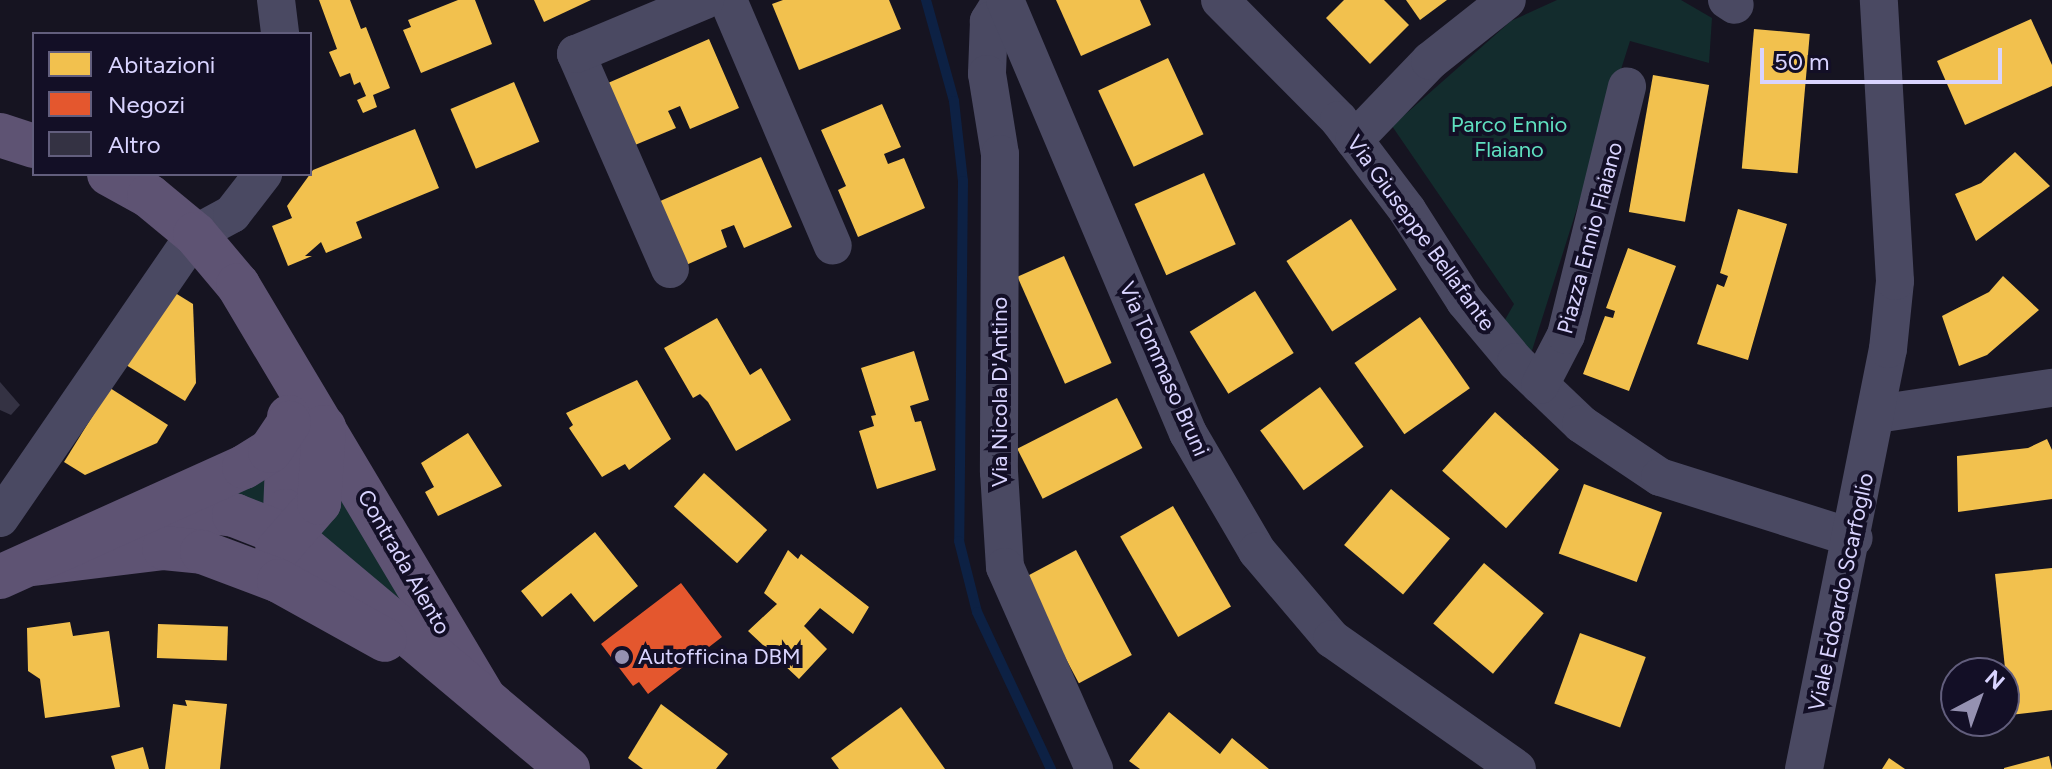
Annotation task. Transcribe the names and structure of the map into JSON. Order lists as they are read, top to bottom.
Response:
{
  "streets": {
    "main road": ["Contrada Alento"],
    "street": [
      "Via Giuseppe Bellafante",
      "Piazza Ennio Flaiano",
      "Via Tommaso Bruni",
      "Via Nicola D'Antino",
      "Viale Edoardo Scarfoglio"
    ]
  },
  "crossings": [
    ["Via Giuseppe Bellafante", "Piazza Ennio Flaiano"],
    ["Via Giuseppe Bellafante", "Viale Edoardo Scarfoglio"],
    ["Via Tommaso Bruni", "Via Nicola D'Antino"]
  ],
  "parks": ["Parco Ennio Flaiano"],
  "places": ["Autofficina DBM"],
  "legend": ["Abitazioni", "Negozi", "Altro"],
  "scale_bar": "50 m",
  "north": "top right"
}
